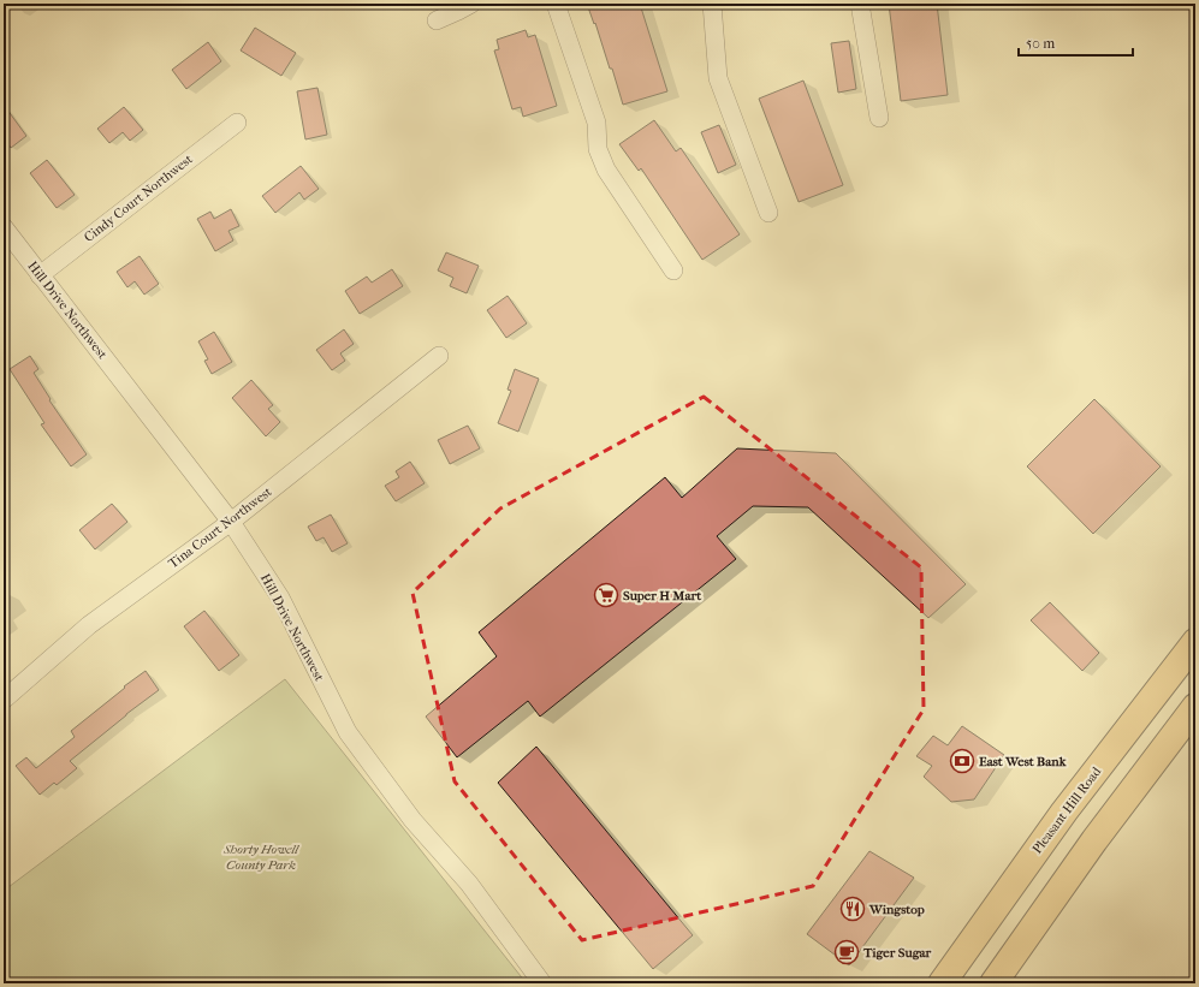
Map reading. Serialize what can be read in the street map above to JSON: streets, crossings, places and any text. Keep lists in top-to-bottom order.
{
  "streets": {
    "highway": ["Pleasant Hill Road"],
    "street": ["Cindy Court Northwest", "Hill Drive Northwest", "Tina Court Northwest"]
  },
  "crossings": [
    ["Cindy Court Northwest", "Hill Drive Northwest"],
    ["Hill Drive Northwest", "Tina Court Northwest"]
  ],
  "parks": ["Shorty Howell County Park"],
  "places": {
    "supermarket": ["Super H Mart"],
    "bank": ["East West Bank"],
    "restaurant": ["Wingstop"],
    "cafe": ["Tiger Sugar"]
  },
  "scale_bar": "50 m"
}
